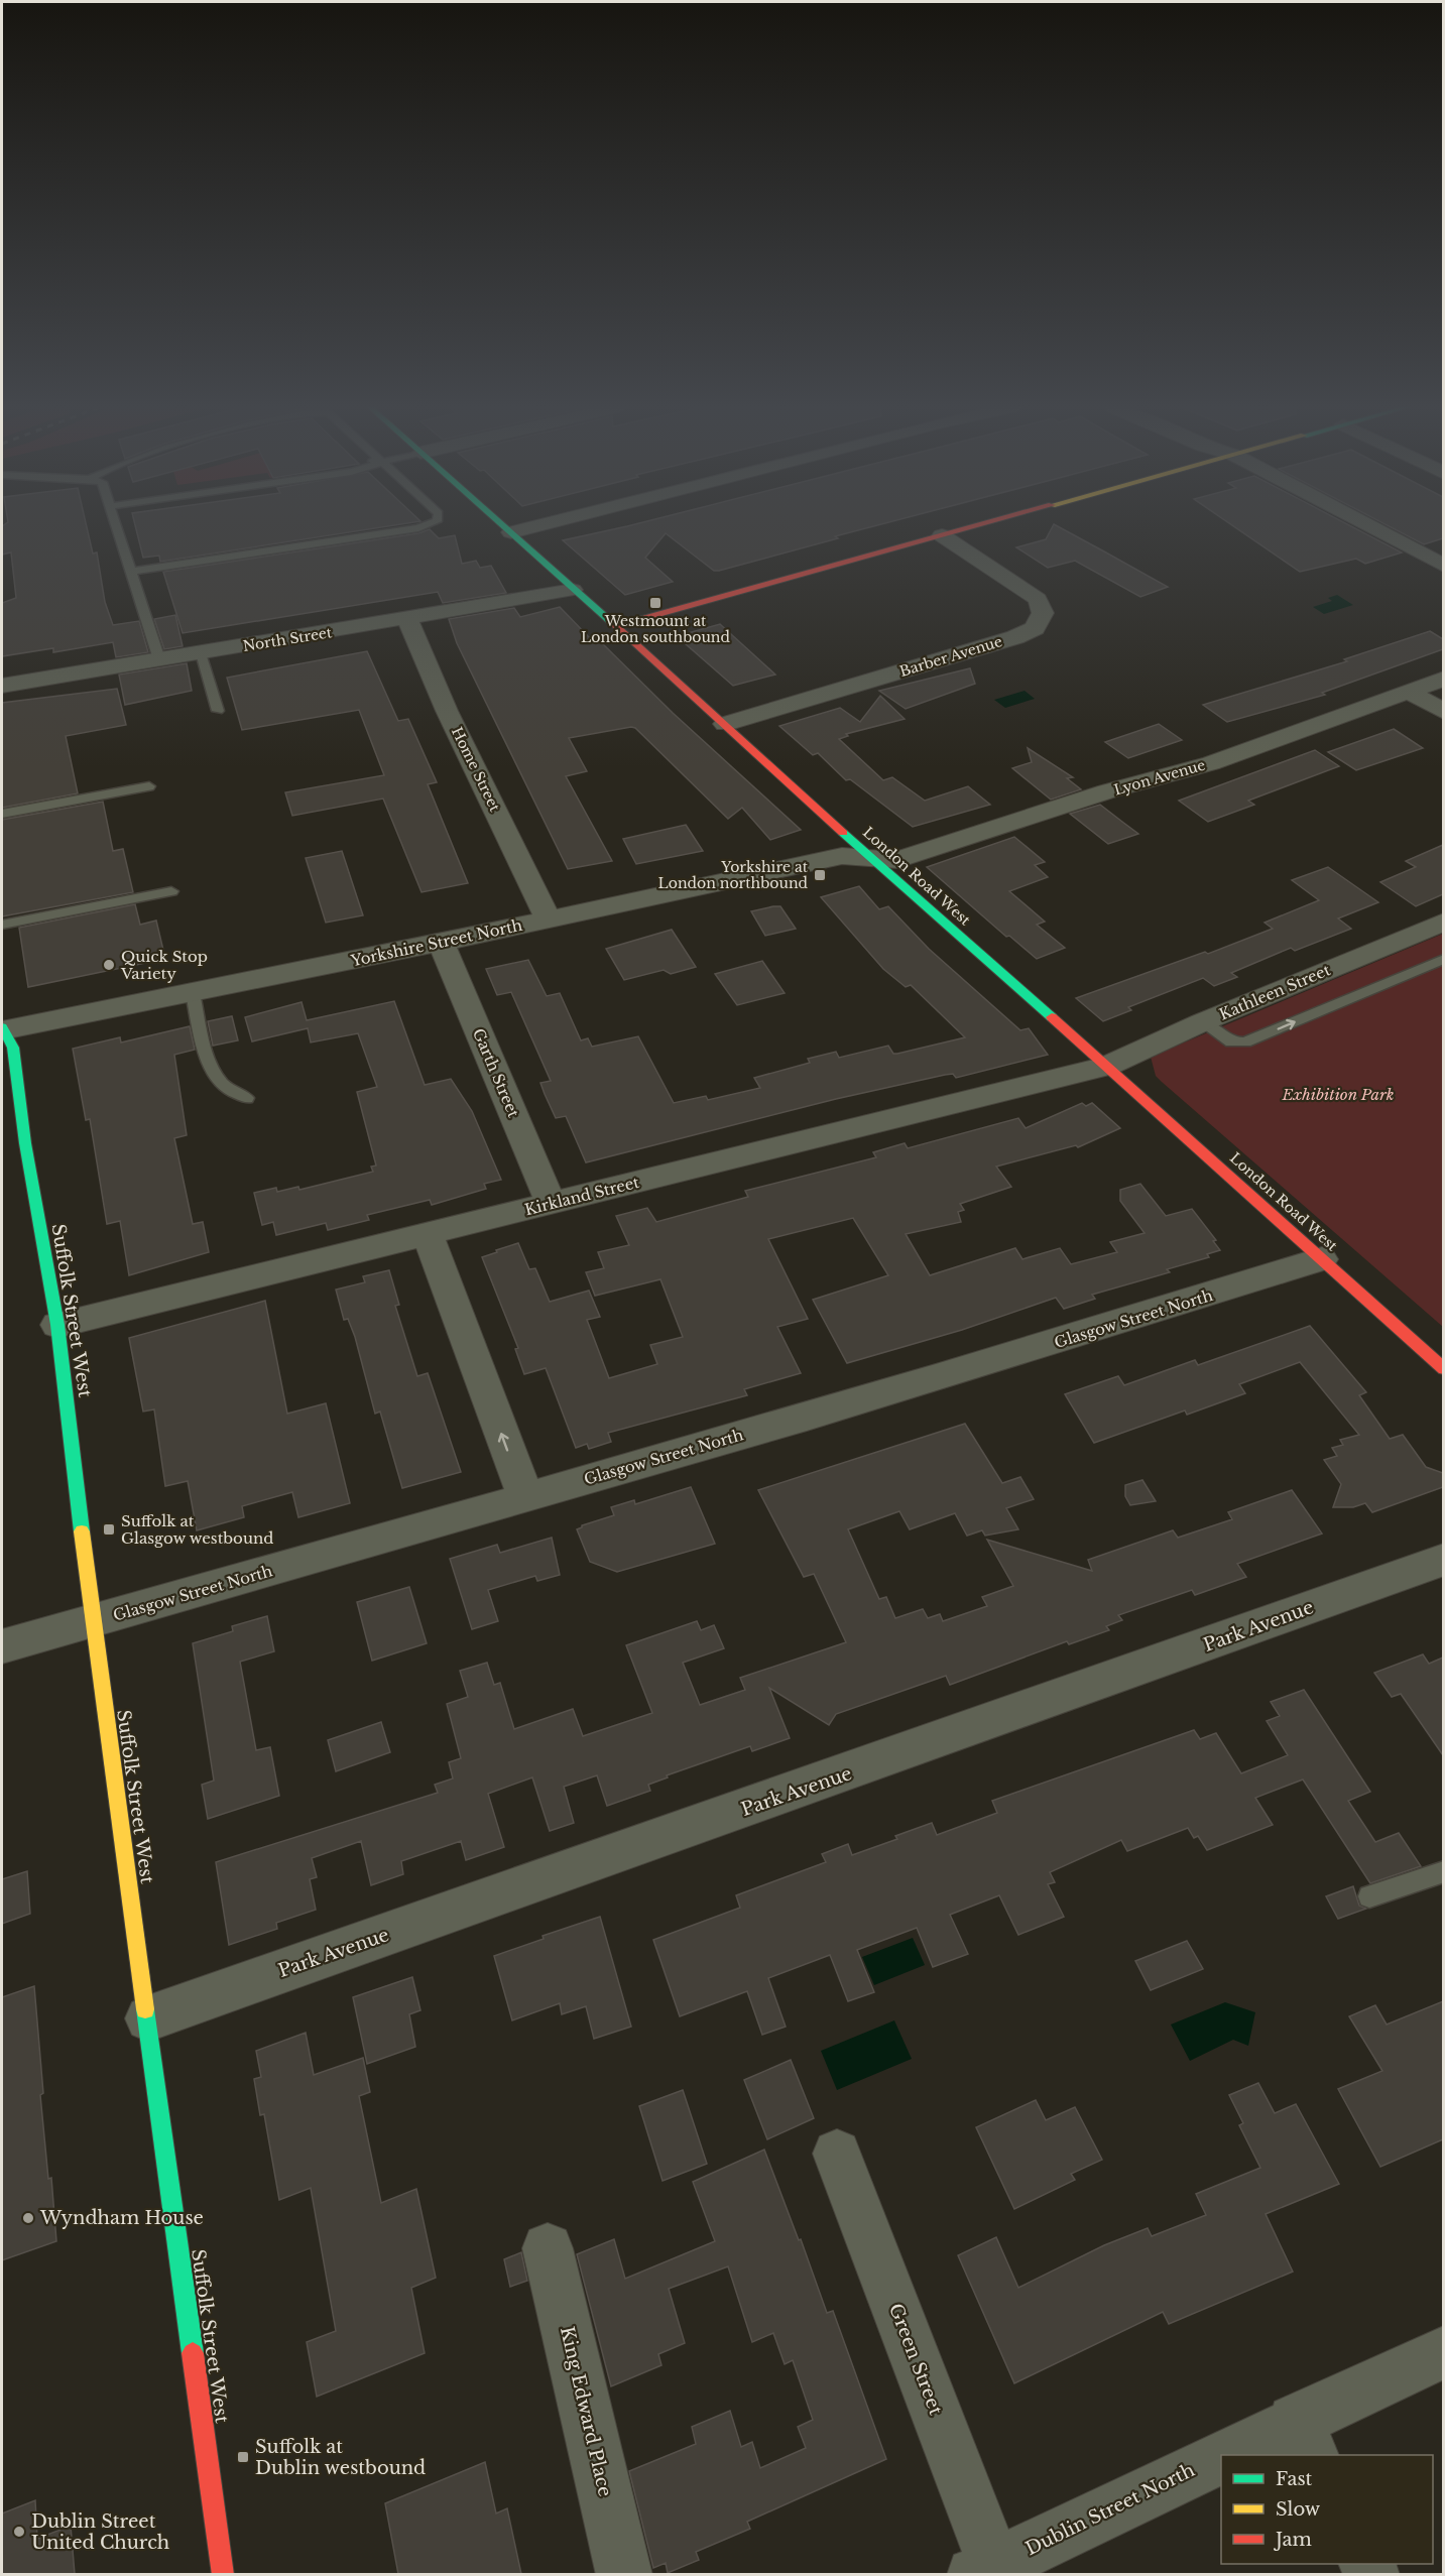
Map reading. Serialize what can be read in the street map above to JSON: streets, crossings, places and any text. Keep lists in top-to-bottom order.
{
  "streets": {
    "street": [
      "North Street",
      "Barber Avenue",
      "Home Street",
      "Lyon Avenue",
      "London Road West",
      "Yorkshire Street North",
      "Kathleen Street",
      "Garth Street",
      "Kirkland Street",
      "Suffolk Street West",
      "Glasgow Street North",
      "Park Avenue",
      "Green Street",
      "King Edward Place",
      "Dublin Street North"
    ]
  },
  "crossings": [
    ["North Street", "Home Street"],
    ["North Street", "London Road West"],
    ["Barber Avenue", "London Road West"],
    ["Home Street", "Yorkshire Street North"],
    ["Lyon Avenue", "London Road West"],
    ["Lyon Avenue", "Yorkshire Street North"],
    ["London Road West", "Yorkshire Street North"],
    ["London Road West", "Kathleen Street"],
    ["London Road West", "Kirkland Street"],
    ["London Road West", "Glasgow Street North"],
    ["Yorkshire Street North", "Garth Street"],
    ["Yorkshire Street North", "Suffolk Street West"],
    ["Kathleen Street", "Kirkland Street"],
    ["Garth Street", "Kirkland Street"],
    ["Kirkland Street", "Suffolk Street West"],
    ["Suffolk Street West", "Glasgow Street North"],
    ["Suffolk Street West", "Park Avenue"],
    ["Green Street", "Dublin Street North"]
  ],
  "parks": ["Exhibition Park"],
  "places": {
    "transit": [
      "Westmount at London southbound",
      "Yorkshire at London northbound",
      "Suffolk at Glasgow westbound",
      "Suffolk at Dublin westbound"
    ],
    "other": ["Quick Stop Variety", "Wyndham House", "Dublin Street United Church"]
  },
  "legend": ["Fast", "Slow", "Jam"]
}
